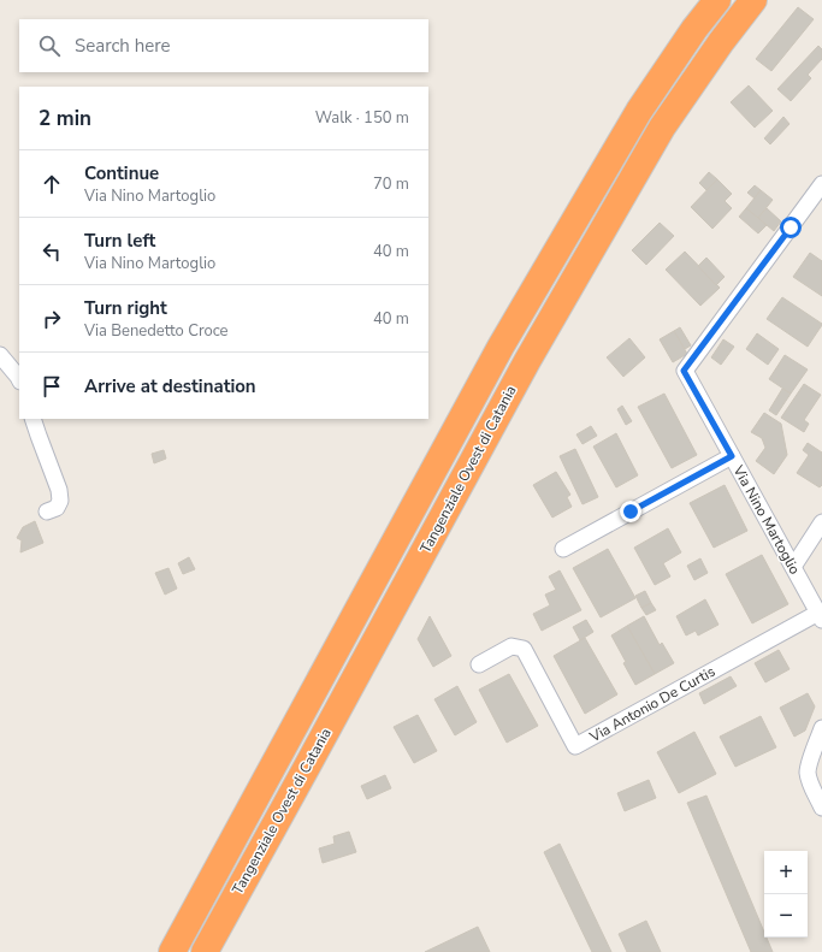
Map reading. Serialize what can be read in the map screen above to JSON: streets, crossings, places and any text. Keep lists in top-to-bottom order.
{
  "streets": {
    "highway": ["Tangenziale Ovest di Catania"],
    "street": ["Via Nino Martoglio", "Via Antonio De Curtis"]
  },
  "crossings": [
    ["Via Nino Martoglio", "Via Antonio De Curtis"]
  ],
  "page": {
    "search": "Search here",
    "heading": ["2 min", "Walk · 150 m"],
    "list": [
      ["Continue", "Via Nino Martoglio", "70 m"],
      ["Turn left", "Via Nino Martoglio", "40 m"],
      ["Turn right", "Via Benedetto Croce", "40 m"],
      "Arrive at destination"
    ],
    "map_buttons": ["+", "−"]
  }
}
